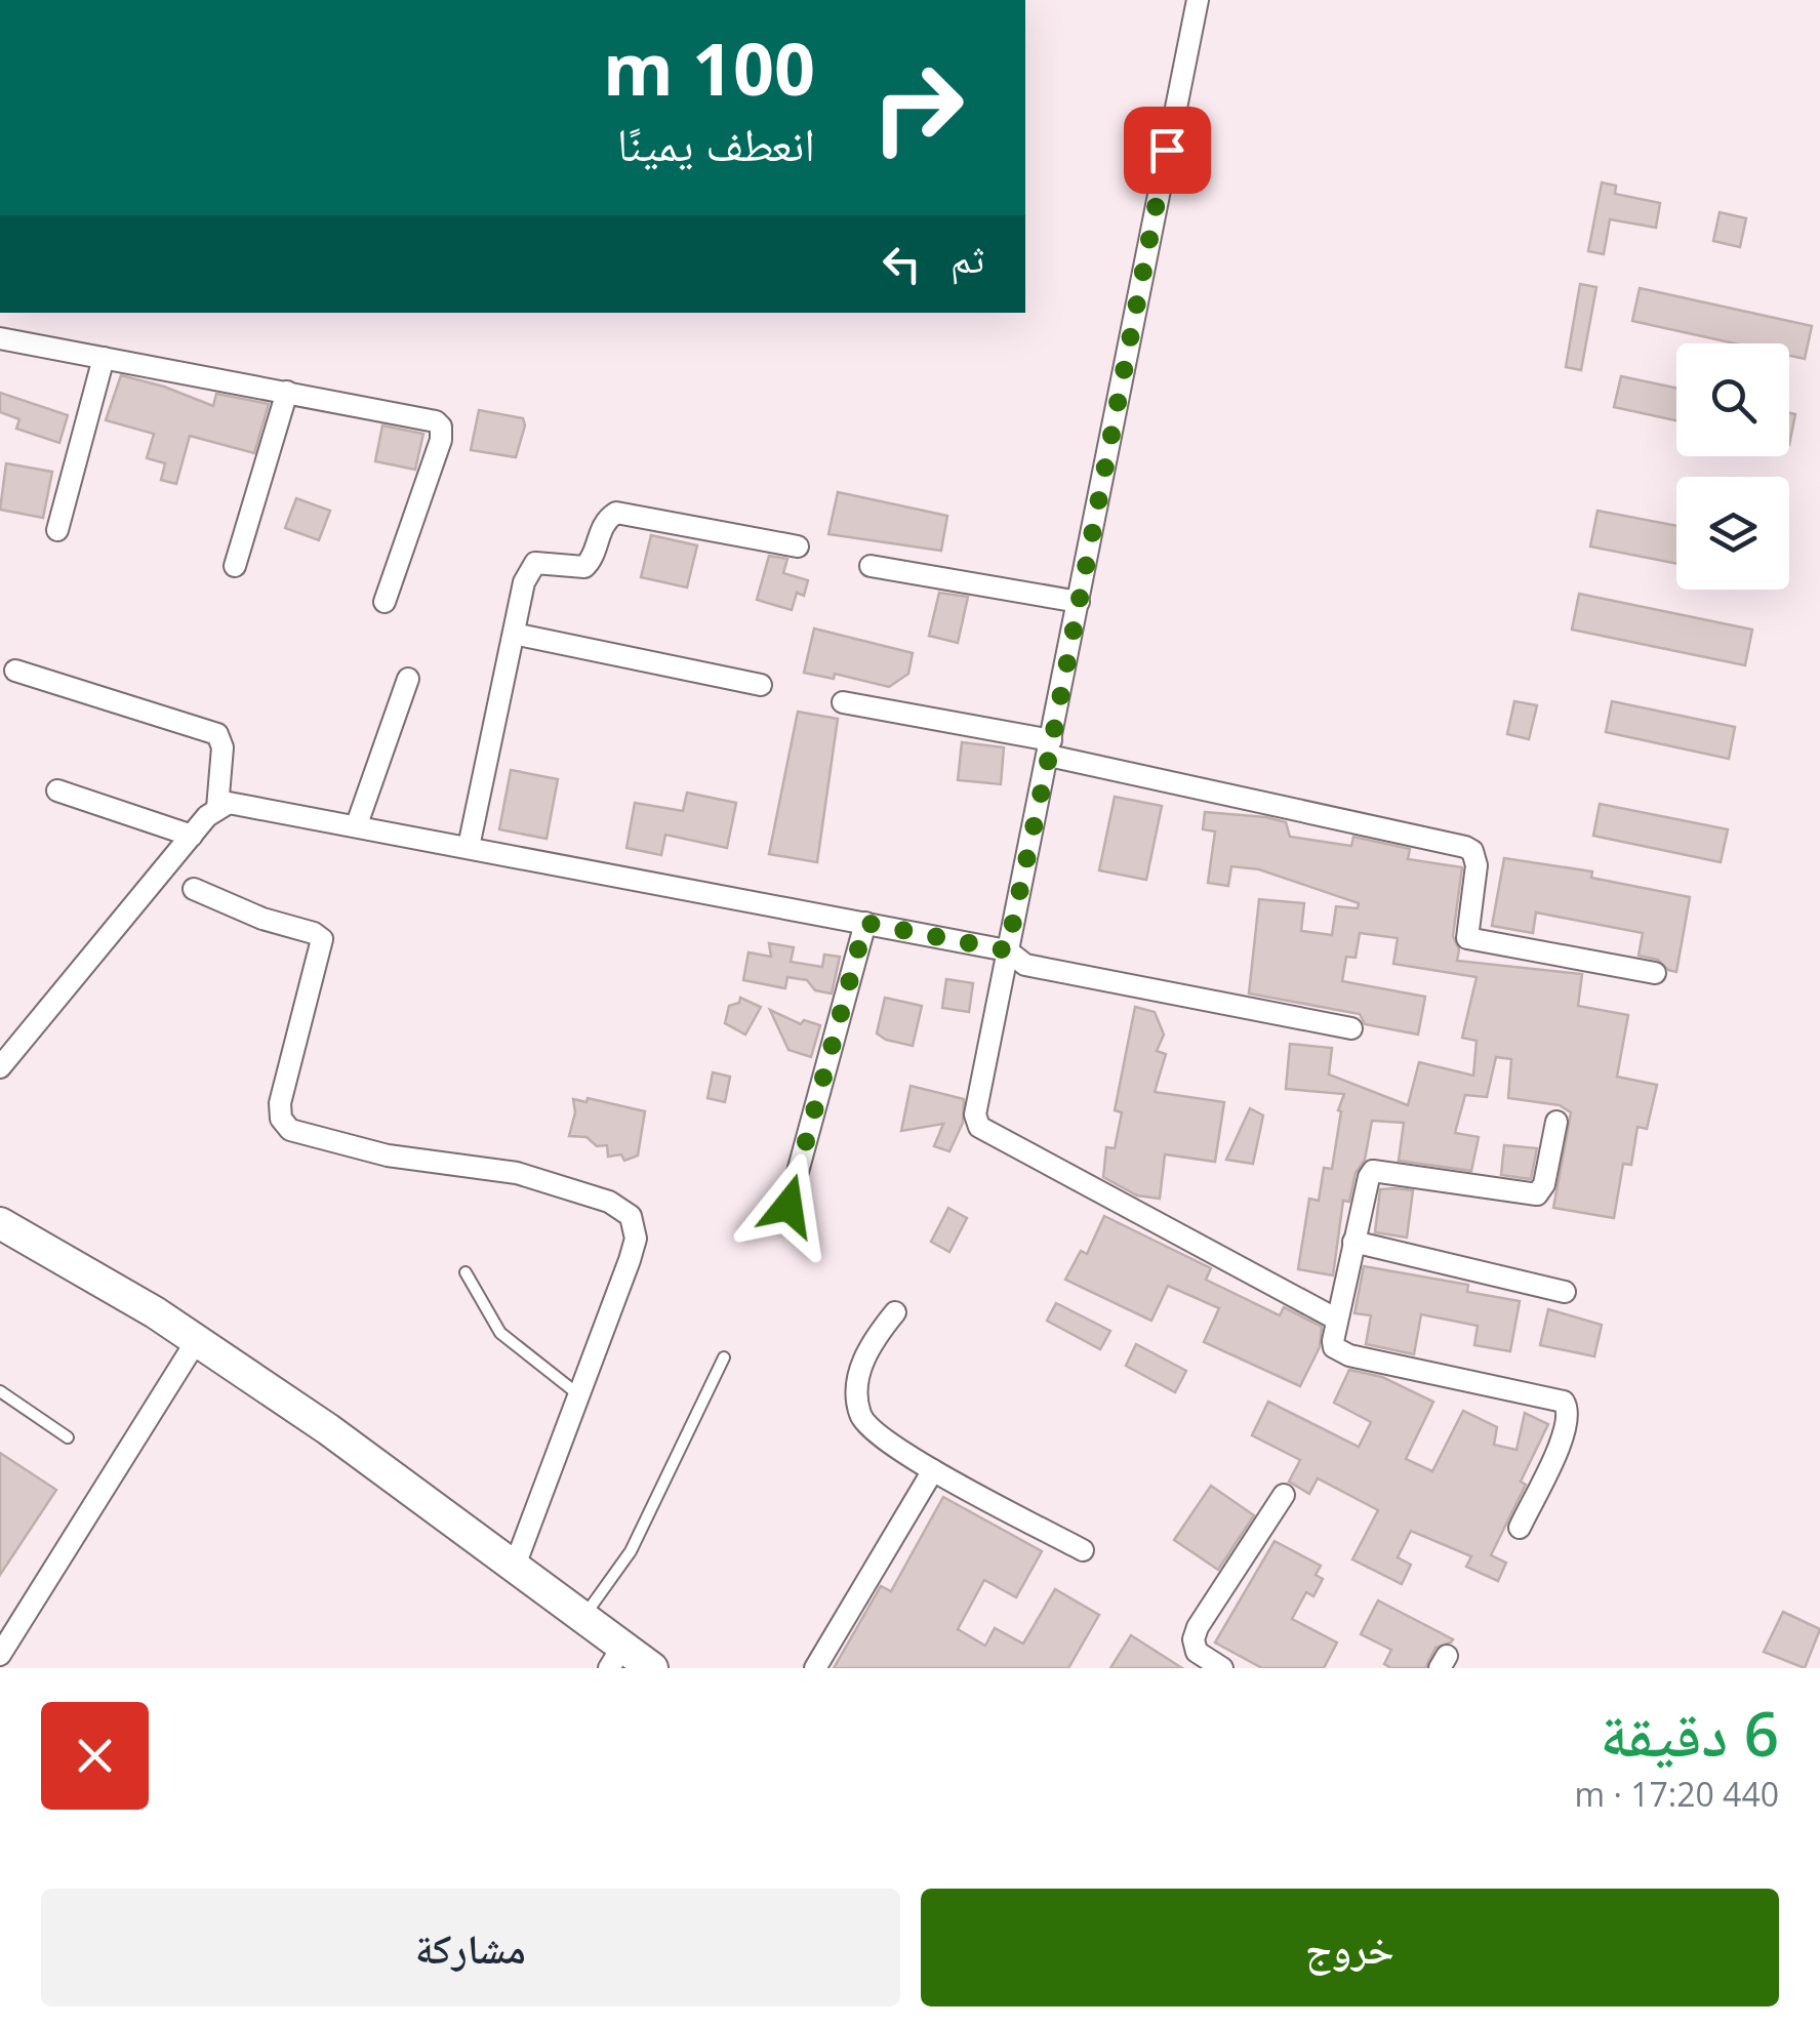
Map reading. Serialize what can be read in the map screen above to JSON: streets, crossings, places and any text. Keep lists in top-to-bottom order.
{
  "page": {
    "turn": ["100 m", "انعطف يمينًا"],
    "then": "ثم",
    "heading": ["6 دقيقة", "440 m · 17:20"],
    "buttons": ["خروج", "مشاركة"]
  }
}
